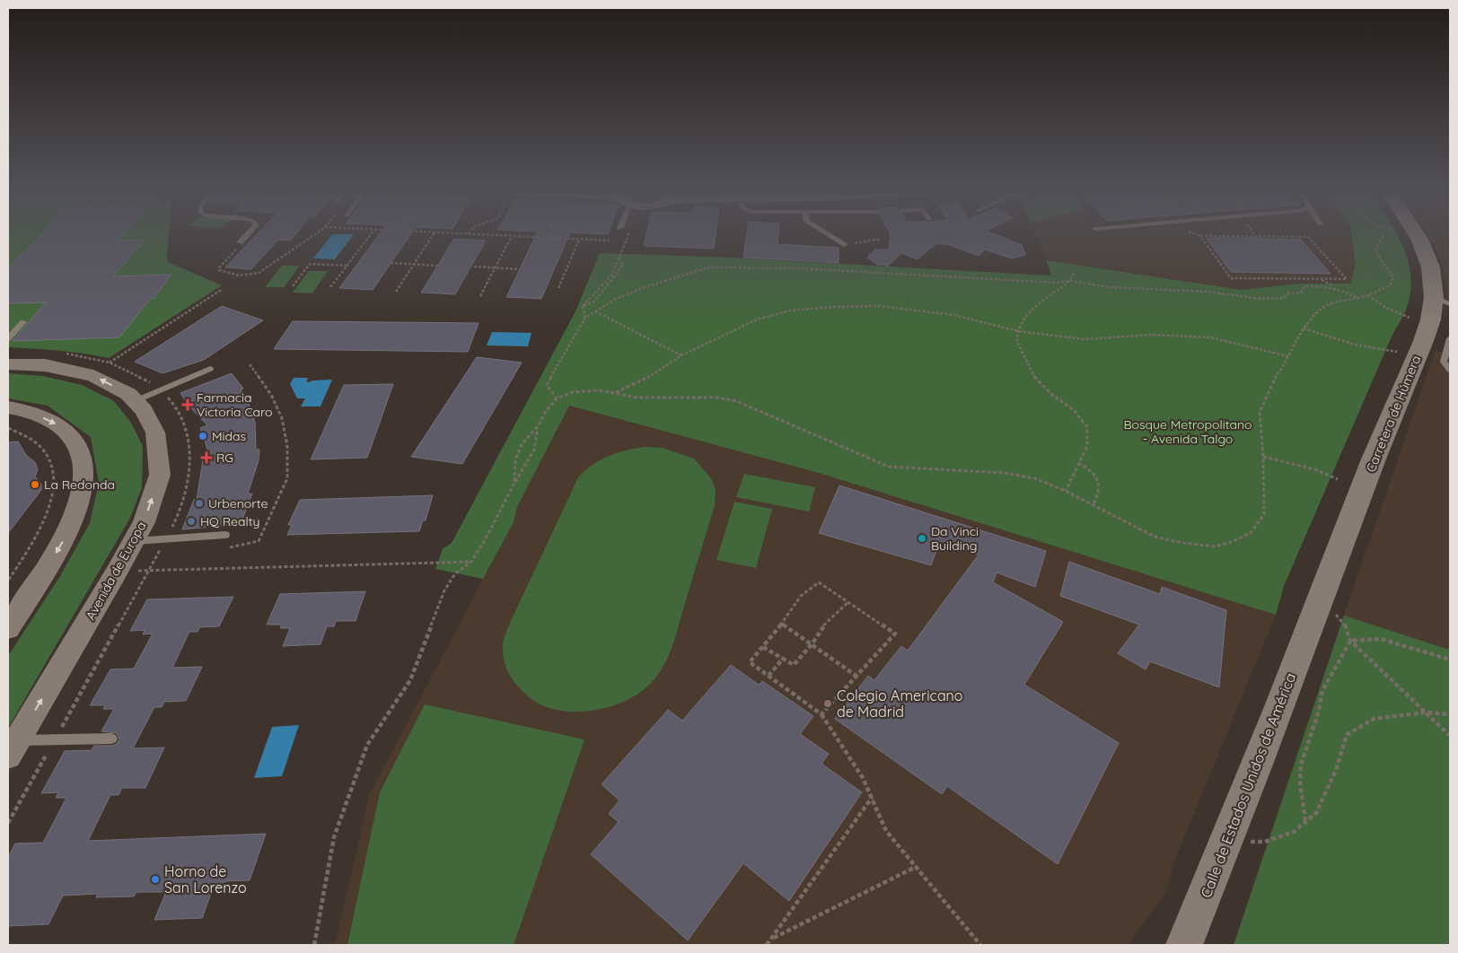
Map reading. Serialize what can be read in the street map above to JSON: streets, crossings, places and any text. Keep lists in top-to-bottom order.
{
  "streets": {
    "main road": ["Carretera de Húmera", "Calle de Estados Unidos de América"],
    "street": ["Avenida de Europa"]
  },
  "crossings": [
    ["Carretera de Húmera", "Calle de Estados Unidos de América"]
  ],
  "parks": ["Bosque Metropolitano - Avenida Talgo"],
  "places": {
    "health": ["Farmacia Victoria Caro", "RG"],
    "other": [
      "Midas",
      "La Redonda",
      "Urbenorte",
      "HQ Realty",
      "Da Vinci Building",
      "Colegio Americano de Madrid",
      "Horno de San Lorenzo"
    ]
  }
}
